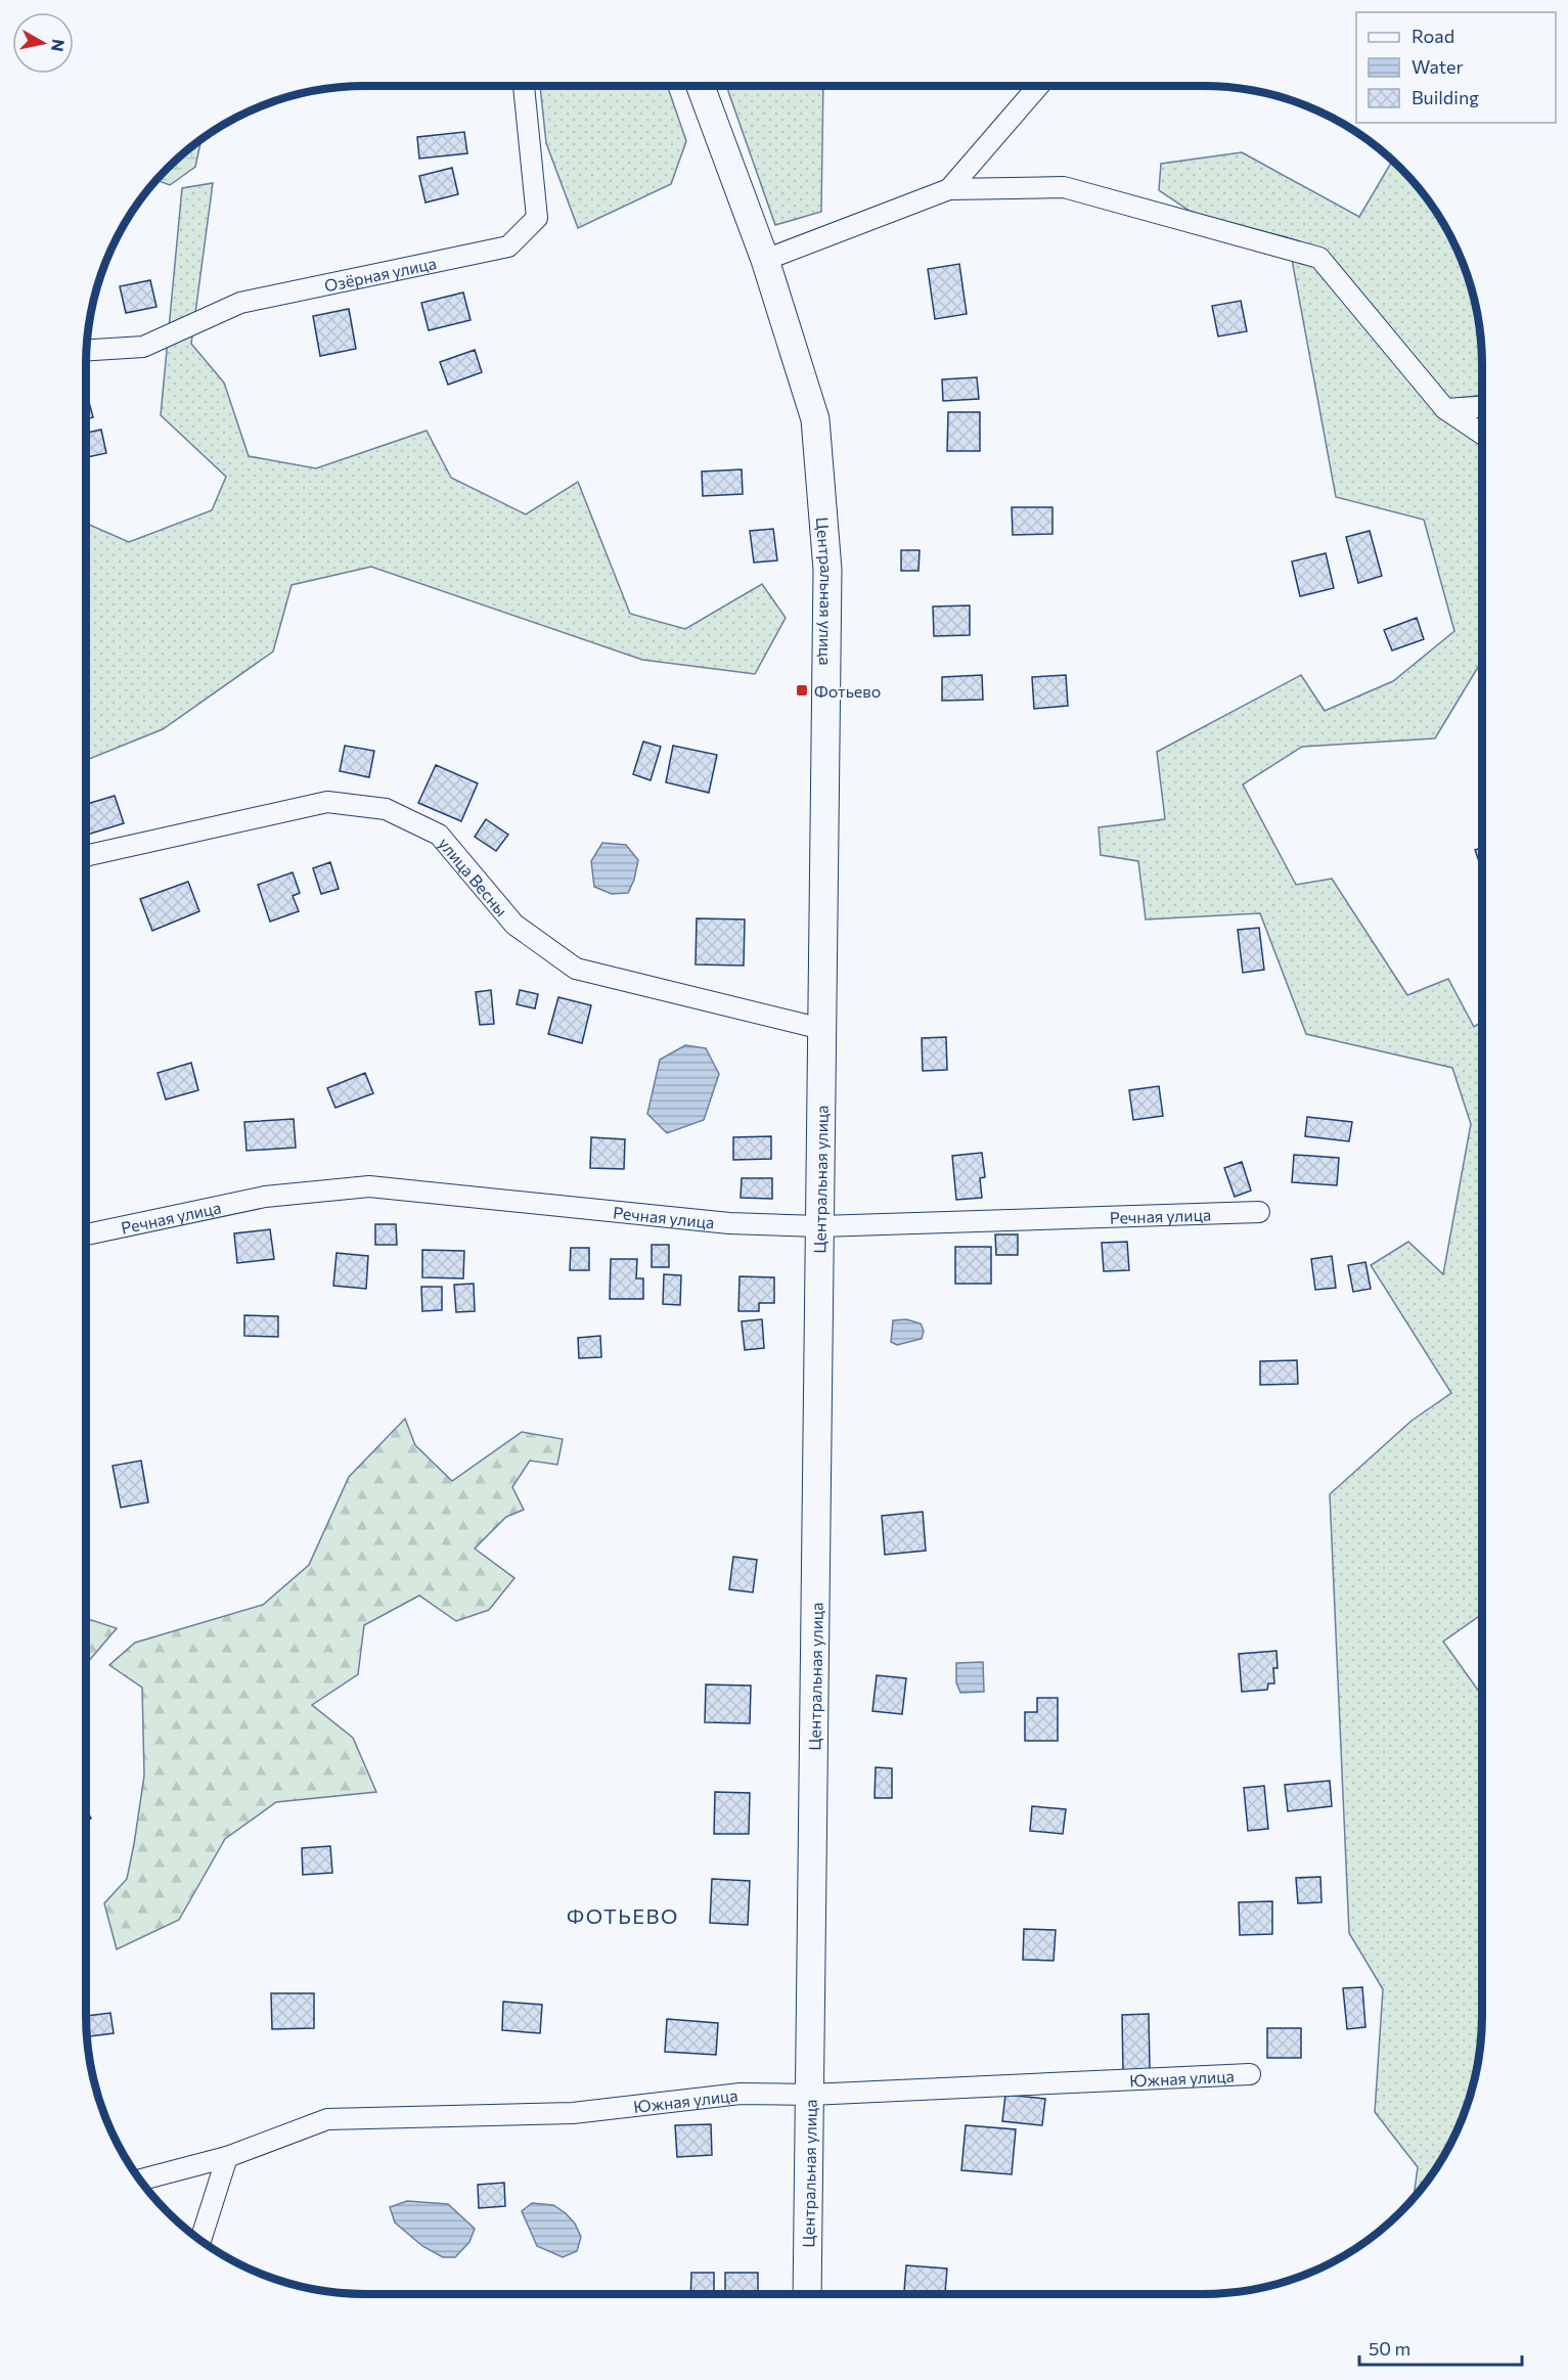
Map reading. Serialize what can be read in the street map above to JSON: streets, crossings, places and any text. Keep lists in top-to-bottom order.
{
  "streets": {
    "main road": ["Центральная улица"],
    "street": [
      "Озёрная улица",
      "улица Весны",
      "Речная улица",
      "Южная улица"
    ]
  },
  "crossings": [
    ["Центральная улица", "улица Весны"],
    ["Центральная улица", "Речная улица"],
    ["Центральная улица", "Южная улица"]
  ],
  "districts": ["ФОТЬЕВО"],
  "places": {
    "transit": ["Фотьево"]
  },
  "legend": ["Road", "Water", "Building"],
  "scale_bar": "50 m",
  "north": "right"
}
